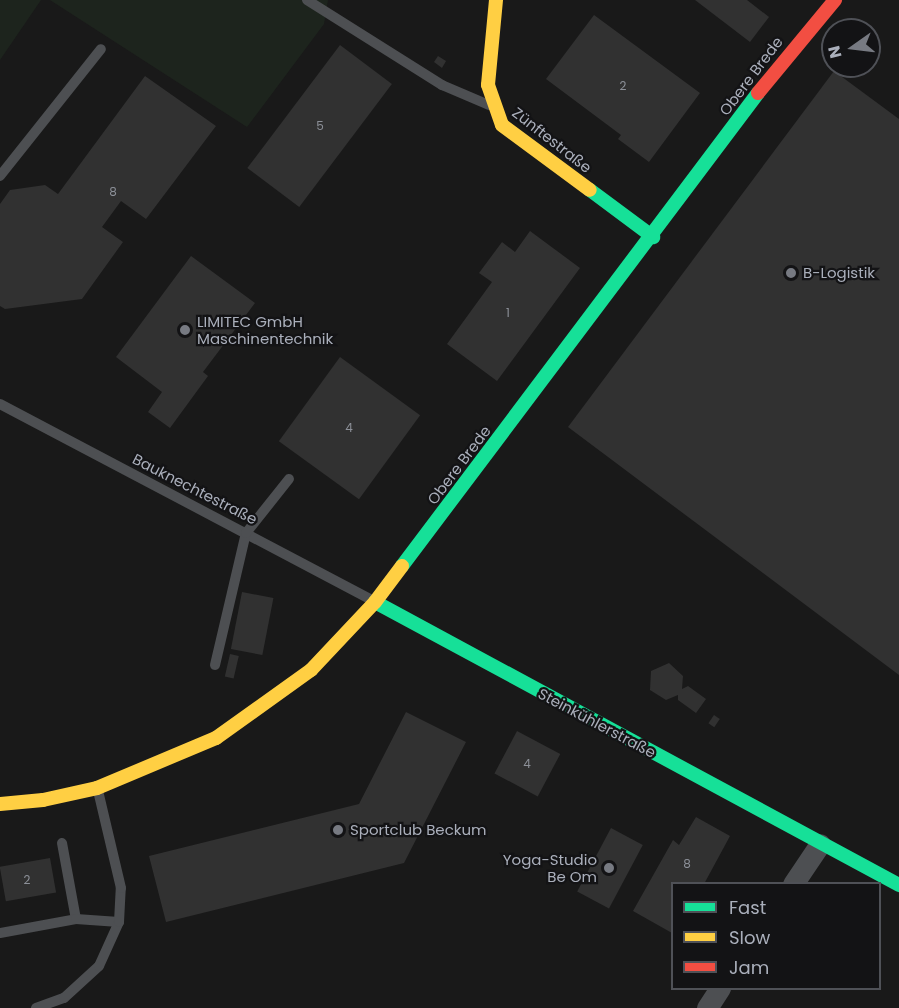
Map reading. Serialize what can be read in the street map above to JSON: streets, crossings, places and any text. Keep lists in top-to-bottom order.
{
  "streets": {
    "street": ["Obere Brede", "Zünftestraße", "Steinkühlerstraße"],
    "lane": ["Bauknechtestraße"]
  },
  "crossings": [
    ["Obere Brede", "Zünftestraße"],
    ["Obere Brede", "Bauknechtestraße"],
    ["Obere Brede", "Steinkühlerstraße"],
    ["Bauknechtestraße", "Steinkühlerstraße"]
  ],
  "places": [
    "B-Logistik",
    "LIMITEC GmbH Maschinentechnik",
    "Sportclub Beckum",
    "Yoga-Studio Be Om"
  ],
  "house_numbers": [
    "2",
    "5",
    "8",
    "1",
    "4",
    "4",
    "8",
    "2"
  ],
  "legend": ["Fast", "Slow", "Jam"],
  "north": "left"
}
